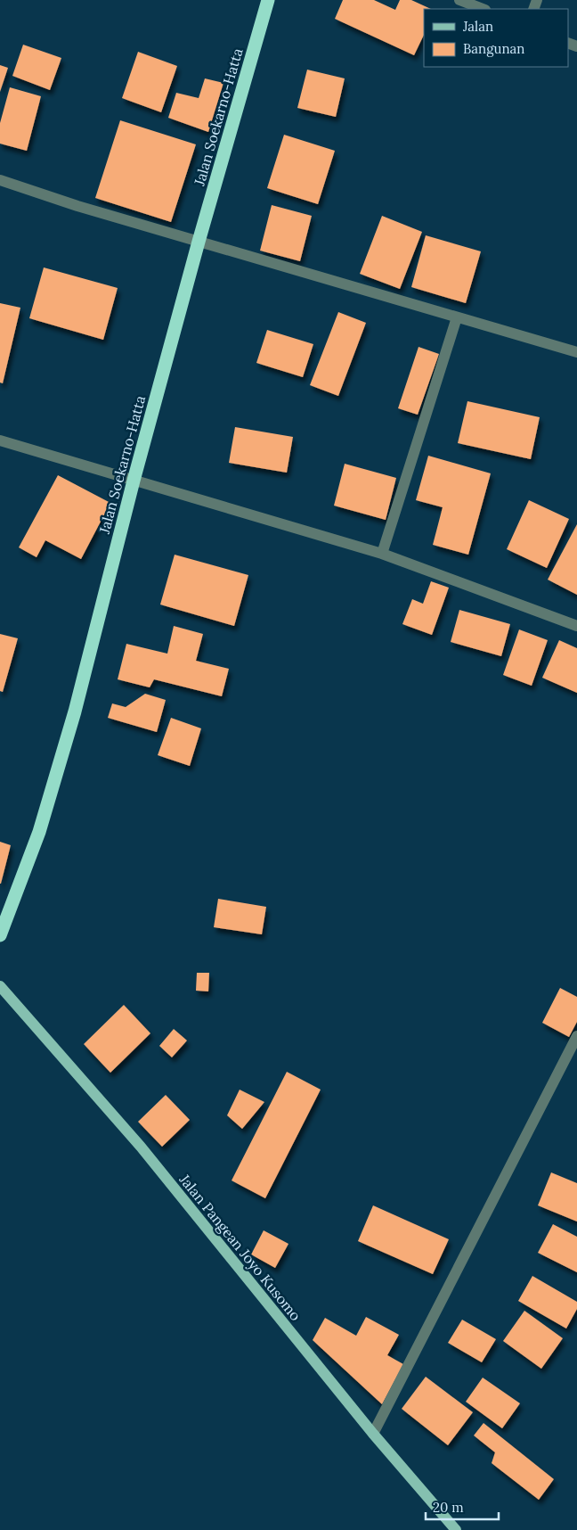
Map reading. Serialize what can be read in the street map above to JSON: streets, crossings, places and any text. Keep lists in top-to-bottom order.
{
  "streets": {
    "highway": ["Jalan Soekarno-Hatta"],
    "main road": ["Jalan Pangean Joyo Kusomo"]
  },
  "legend": ["Jalan", "Bangunan"],
  "scale_bar": "20 m"
}
